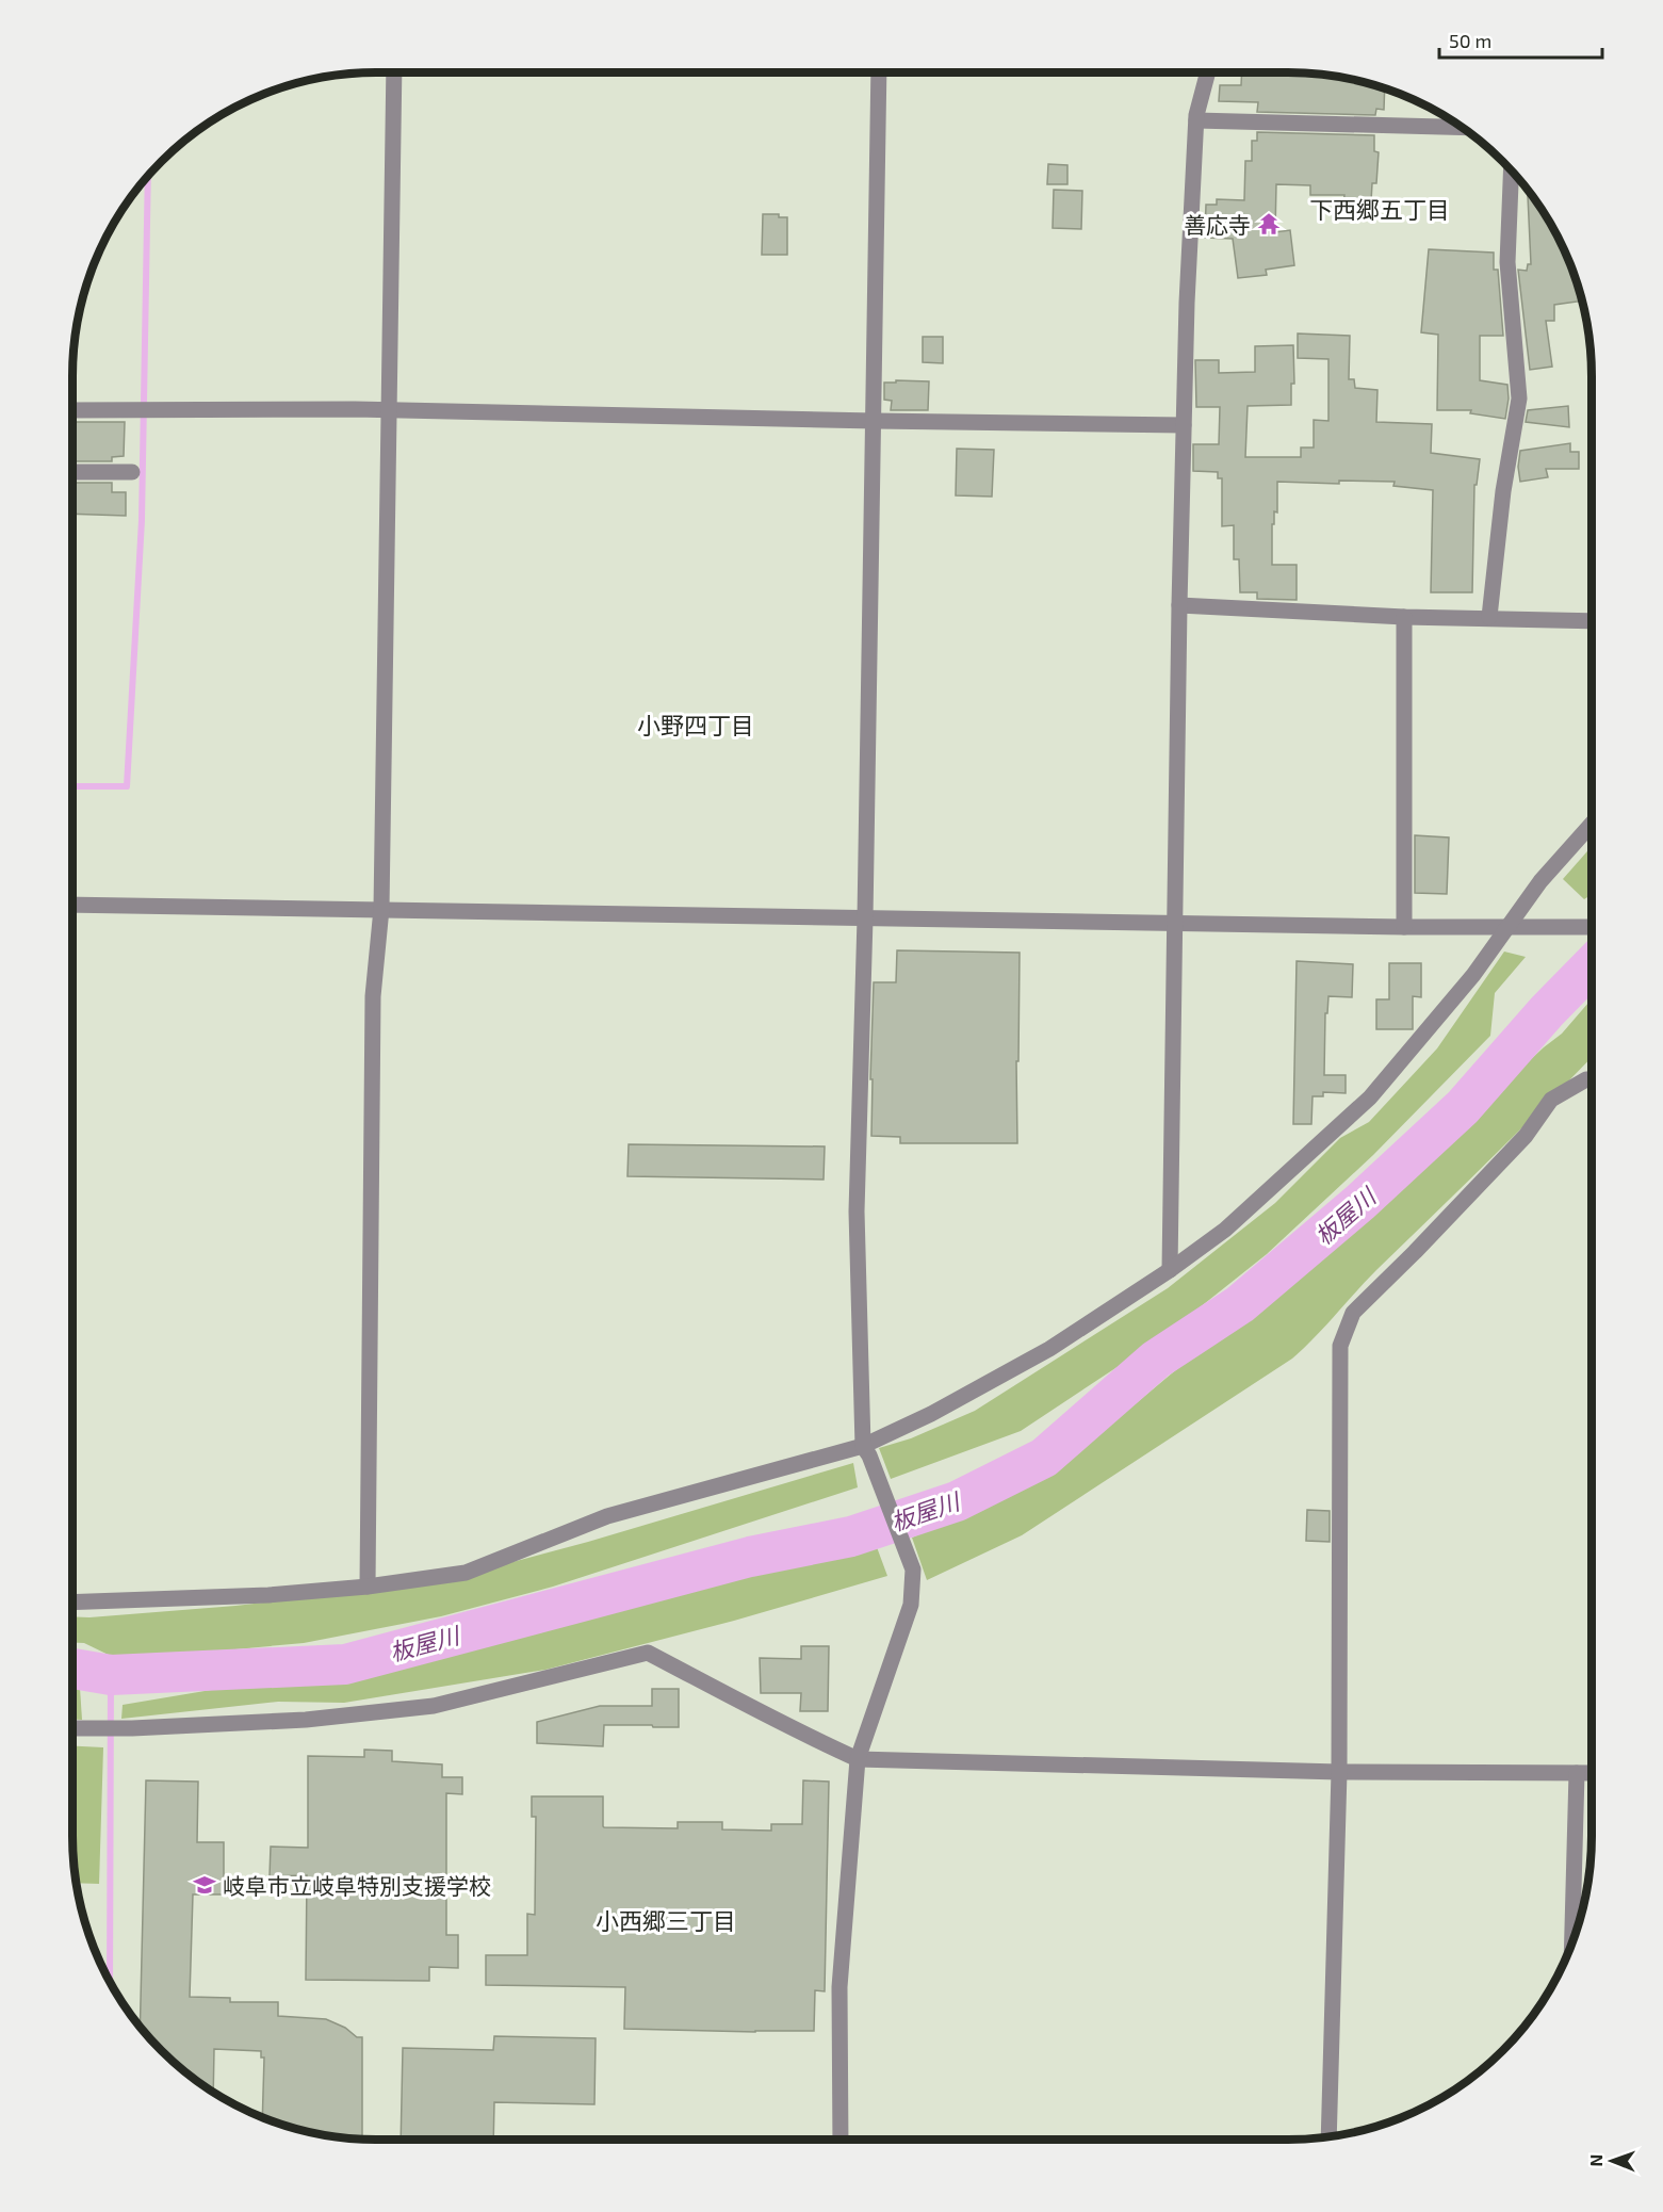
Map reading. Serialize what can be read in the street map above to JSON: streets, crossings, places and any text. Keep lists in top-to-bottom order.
{
  "districts": ["下西郷五丁目", "小野四丁目", "小西郷三丁目"],
  "water": ["板屋川"],
  "places": {
    "temple": ["善応寺"],
    "school or university": ["岐阜市立岐阜特別支援学校"]
  },
  "scale_bar": "50 m",
  "north": "left"
}
